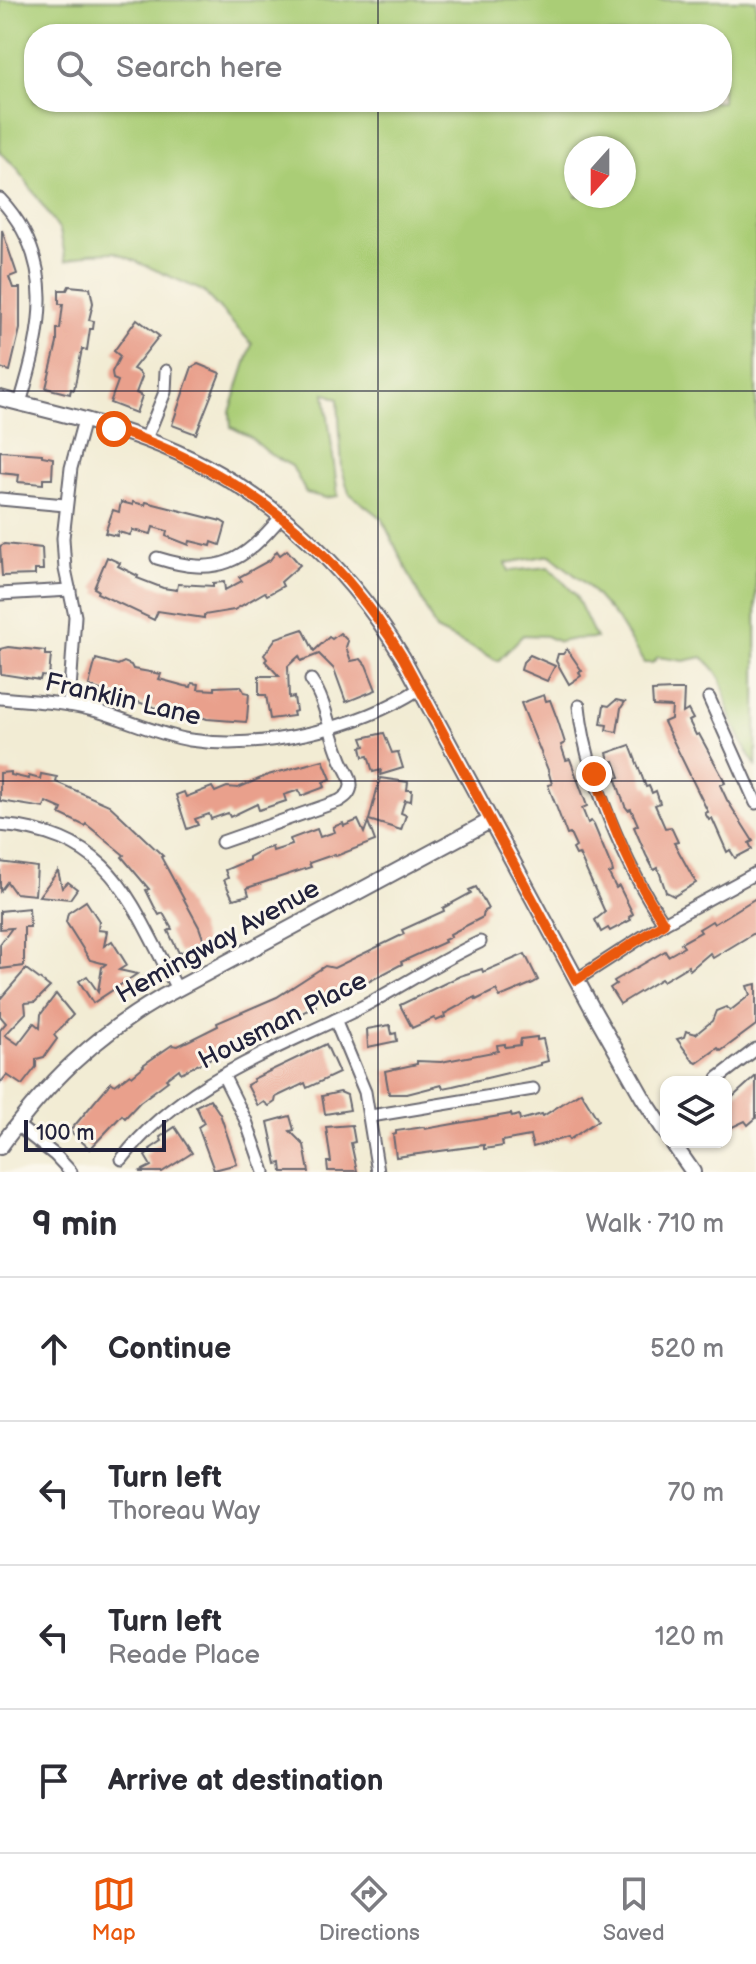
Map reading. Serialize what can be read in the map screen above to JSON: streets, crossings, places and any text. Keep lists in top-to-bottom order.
{
  "streets": {
    "main road": ["Hemingway Avenue"],
    "street": ["Franklin Lane", "Housman Place"]
  },
  "scale_bar": "100 m",
  "north": "bottom",
  "page": {
    "search": "Search here",
    "scale": "100 m",
    "heading": ["9 min", "Walk · 710 m"],
    "list": [
      ["Continue", "520 m"],
      ["Turn left", "Thoreau Way", "70 m"],
      ["Turn left", "Reade Place", "120 m"],
      "Arrive at destination"
    ],
    "nav": ["Map", "Directions", "Saved"]
  }
}
